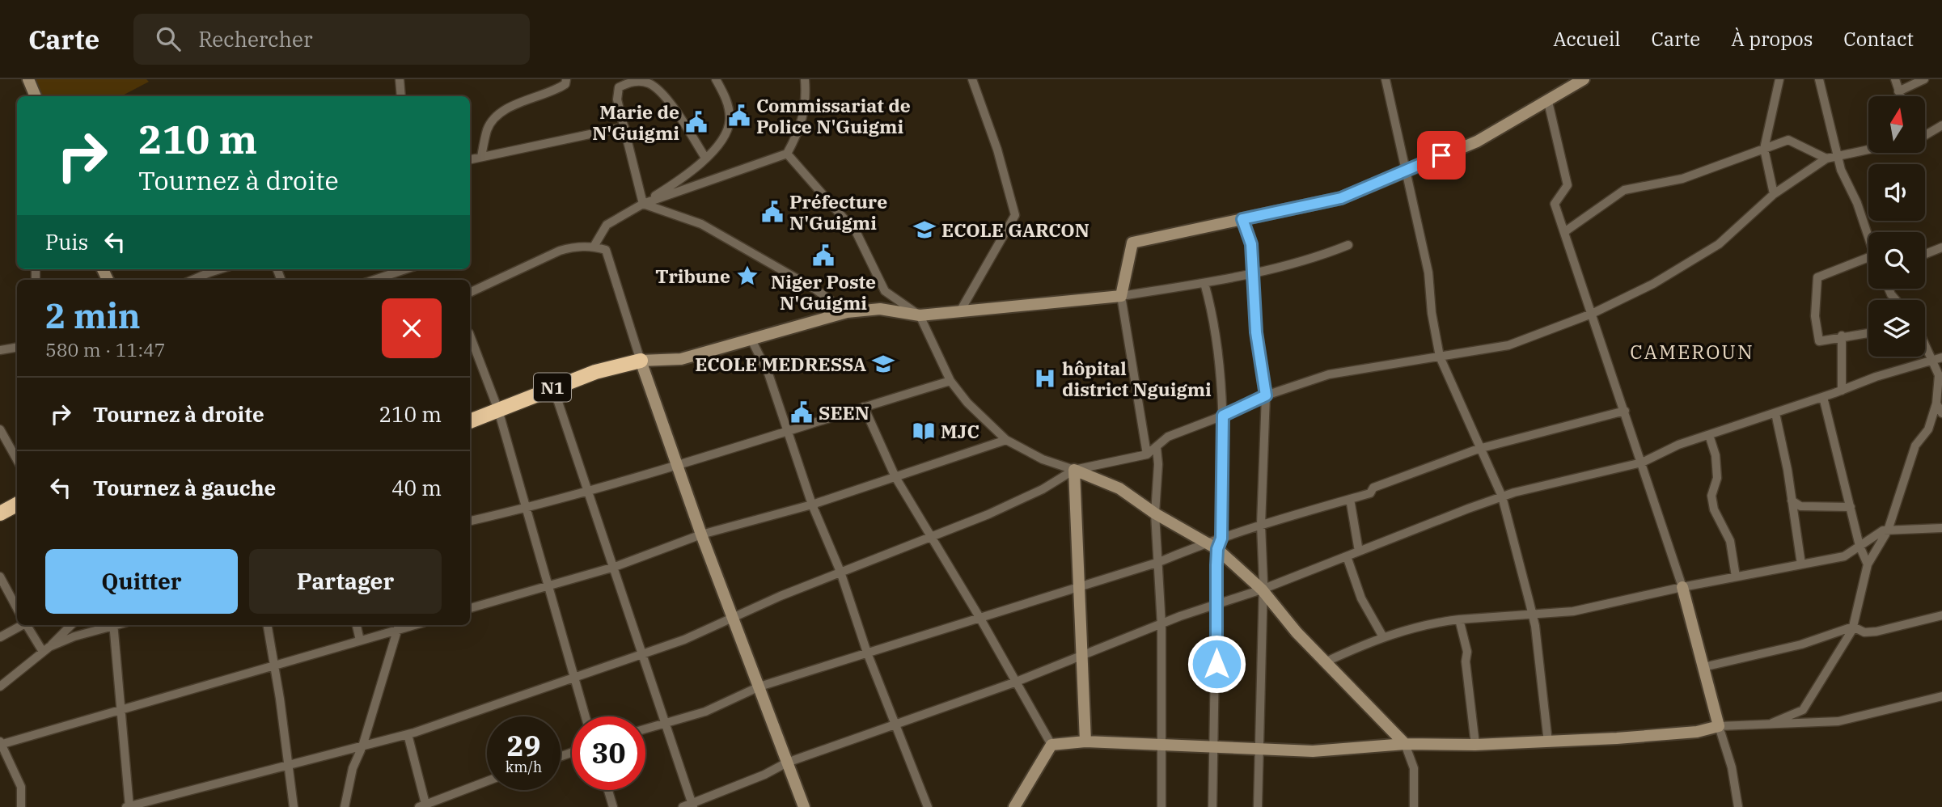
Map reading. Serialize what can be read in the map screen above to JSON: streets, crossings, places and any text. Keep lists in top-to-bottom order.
{
  "streets": {
    "highway": ["N1"]
  },
  "districts": ["CAMEROUN"],
  "places": {
    "public building": [
      "Commissariat de Police N'Guigmi",
      "Marie de N'Guigmi",
      "Préfecture N'Guigmi",
      "Niger Poste N'Guigmi",
      "SEEN"
    ],
    "school or university": ["ECOLE GARCON", "ECOLE MEDRESSA"],
    "place": ["Tribune"],
    "hospital": ["hôpital district Nguigmi"],
    "library": ["MJC"]
  },
  "north": "top",
  "page": {
    "header": "Carte",
    "search": "Rechercher",
    "nav": [
      "Accueil",
      "Carte",
      "À propos",
      "Contact"
    ],
    "turn": ["210 m", "Tournez à droite"],
    "then": "Puis",
    "heading": ["2 min", "580 m · 11:47"],
    "list": [
      {
        "name": "Tournez à droite",
        "value": "210 m"
      },
      {
        "name": "Tournez à gauche",
        "value": "40 m"
      }
    ],
    "buttons": ["Quitter", "Partager"],
    "speed": "29 km/h",
    "limit": "30"
  }
}
